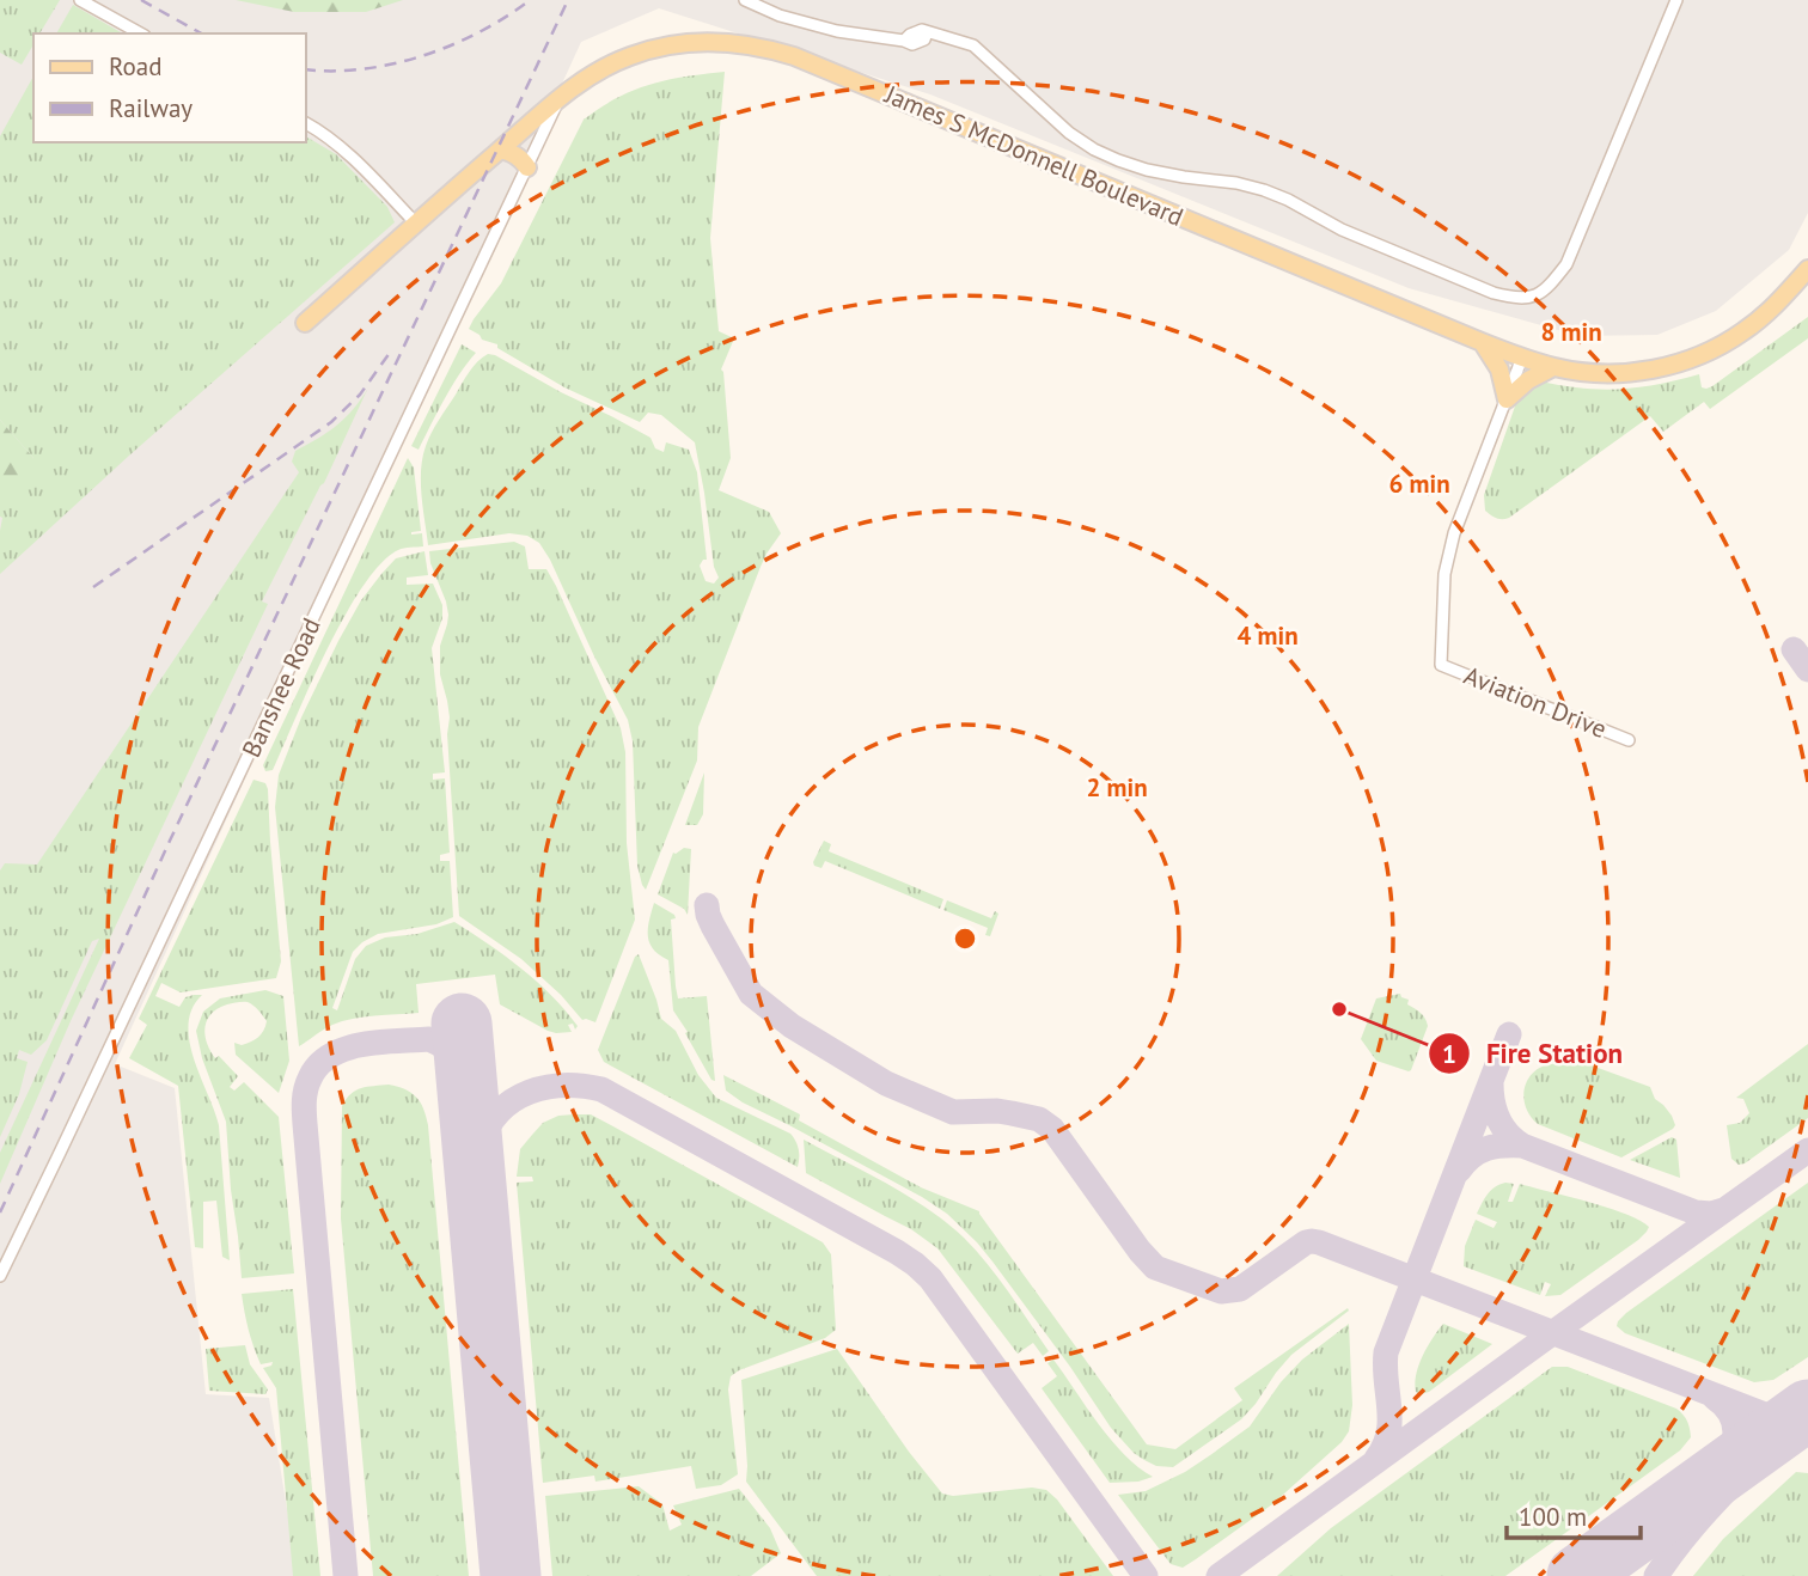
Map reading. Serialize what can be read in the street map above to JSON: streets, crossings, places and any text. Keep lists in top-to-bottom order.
{
  "streets": {
    "main road": ["James S McDonnell Boulevard"],
    "street": ["Banshee Road", "Aviation Drive"]
  },
  "crossings": [
    ["James S McDonnell Boulevard", "Banshee Road"]
  ],
  "places": ["Fire Station"],
  "legend": ["Road", "Railway"],
  "scale_bar": "100 m",
  "rings": [
    "8 min",
    "6 min",
    "4 min",
    "2 min"
  ]
}
